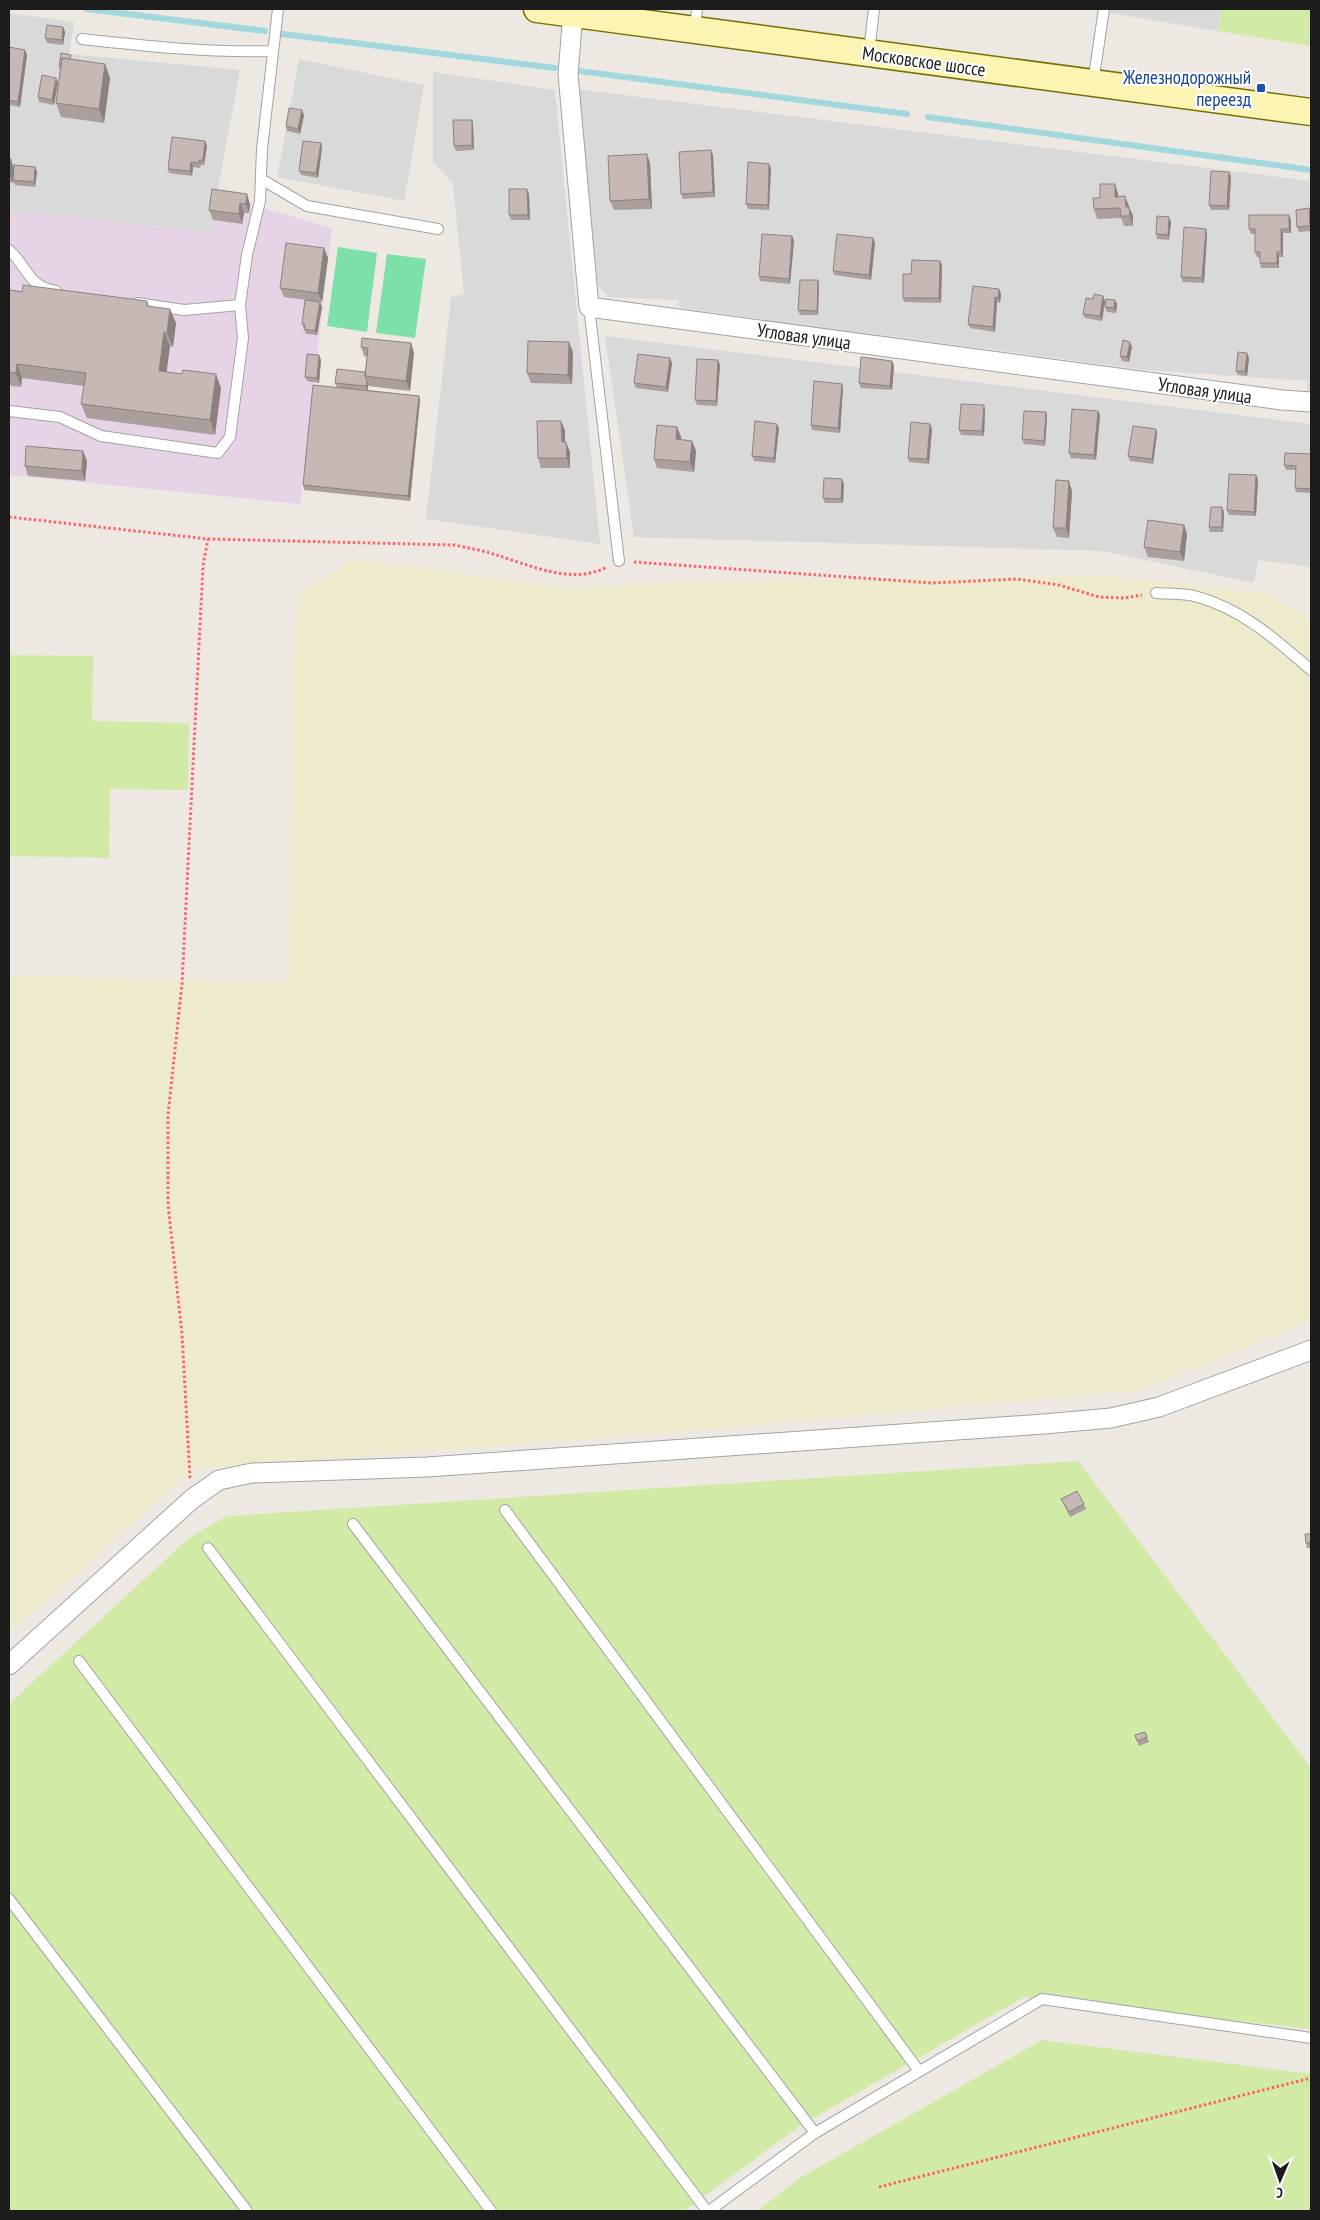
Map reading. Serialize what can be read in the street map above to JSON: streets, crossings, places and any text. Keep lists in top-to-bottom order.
{
  "streets": {
    "main road": ["Московское шоссе"],
    "street": ["Угловая улица"]
  },
  "places": {
    "transit": ["Железнодорожный переезд"]
  },
  "north": "bottom"
}
